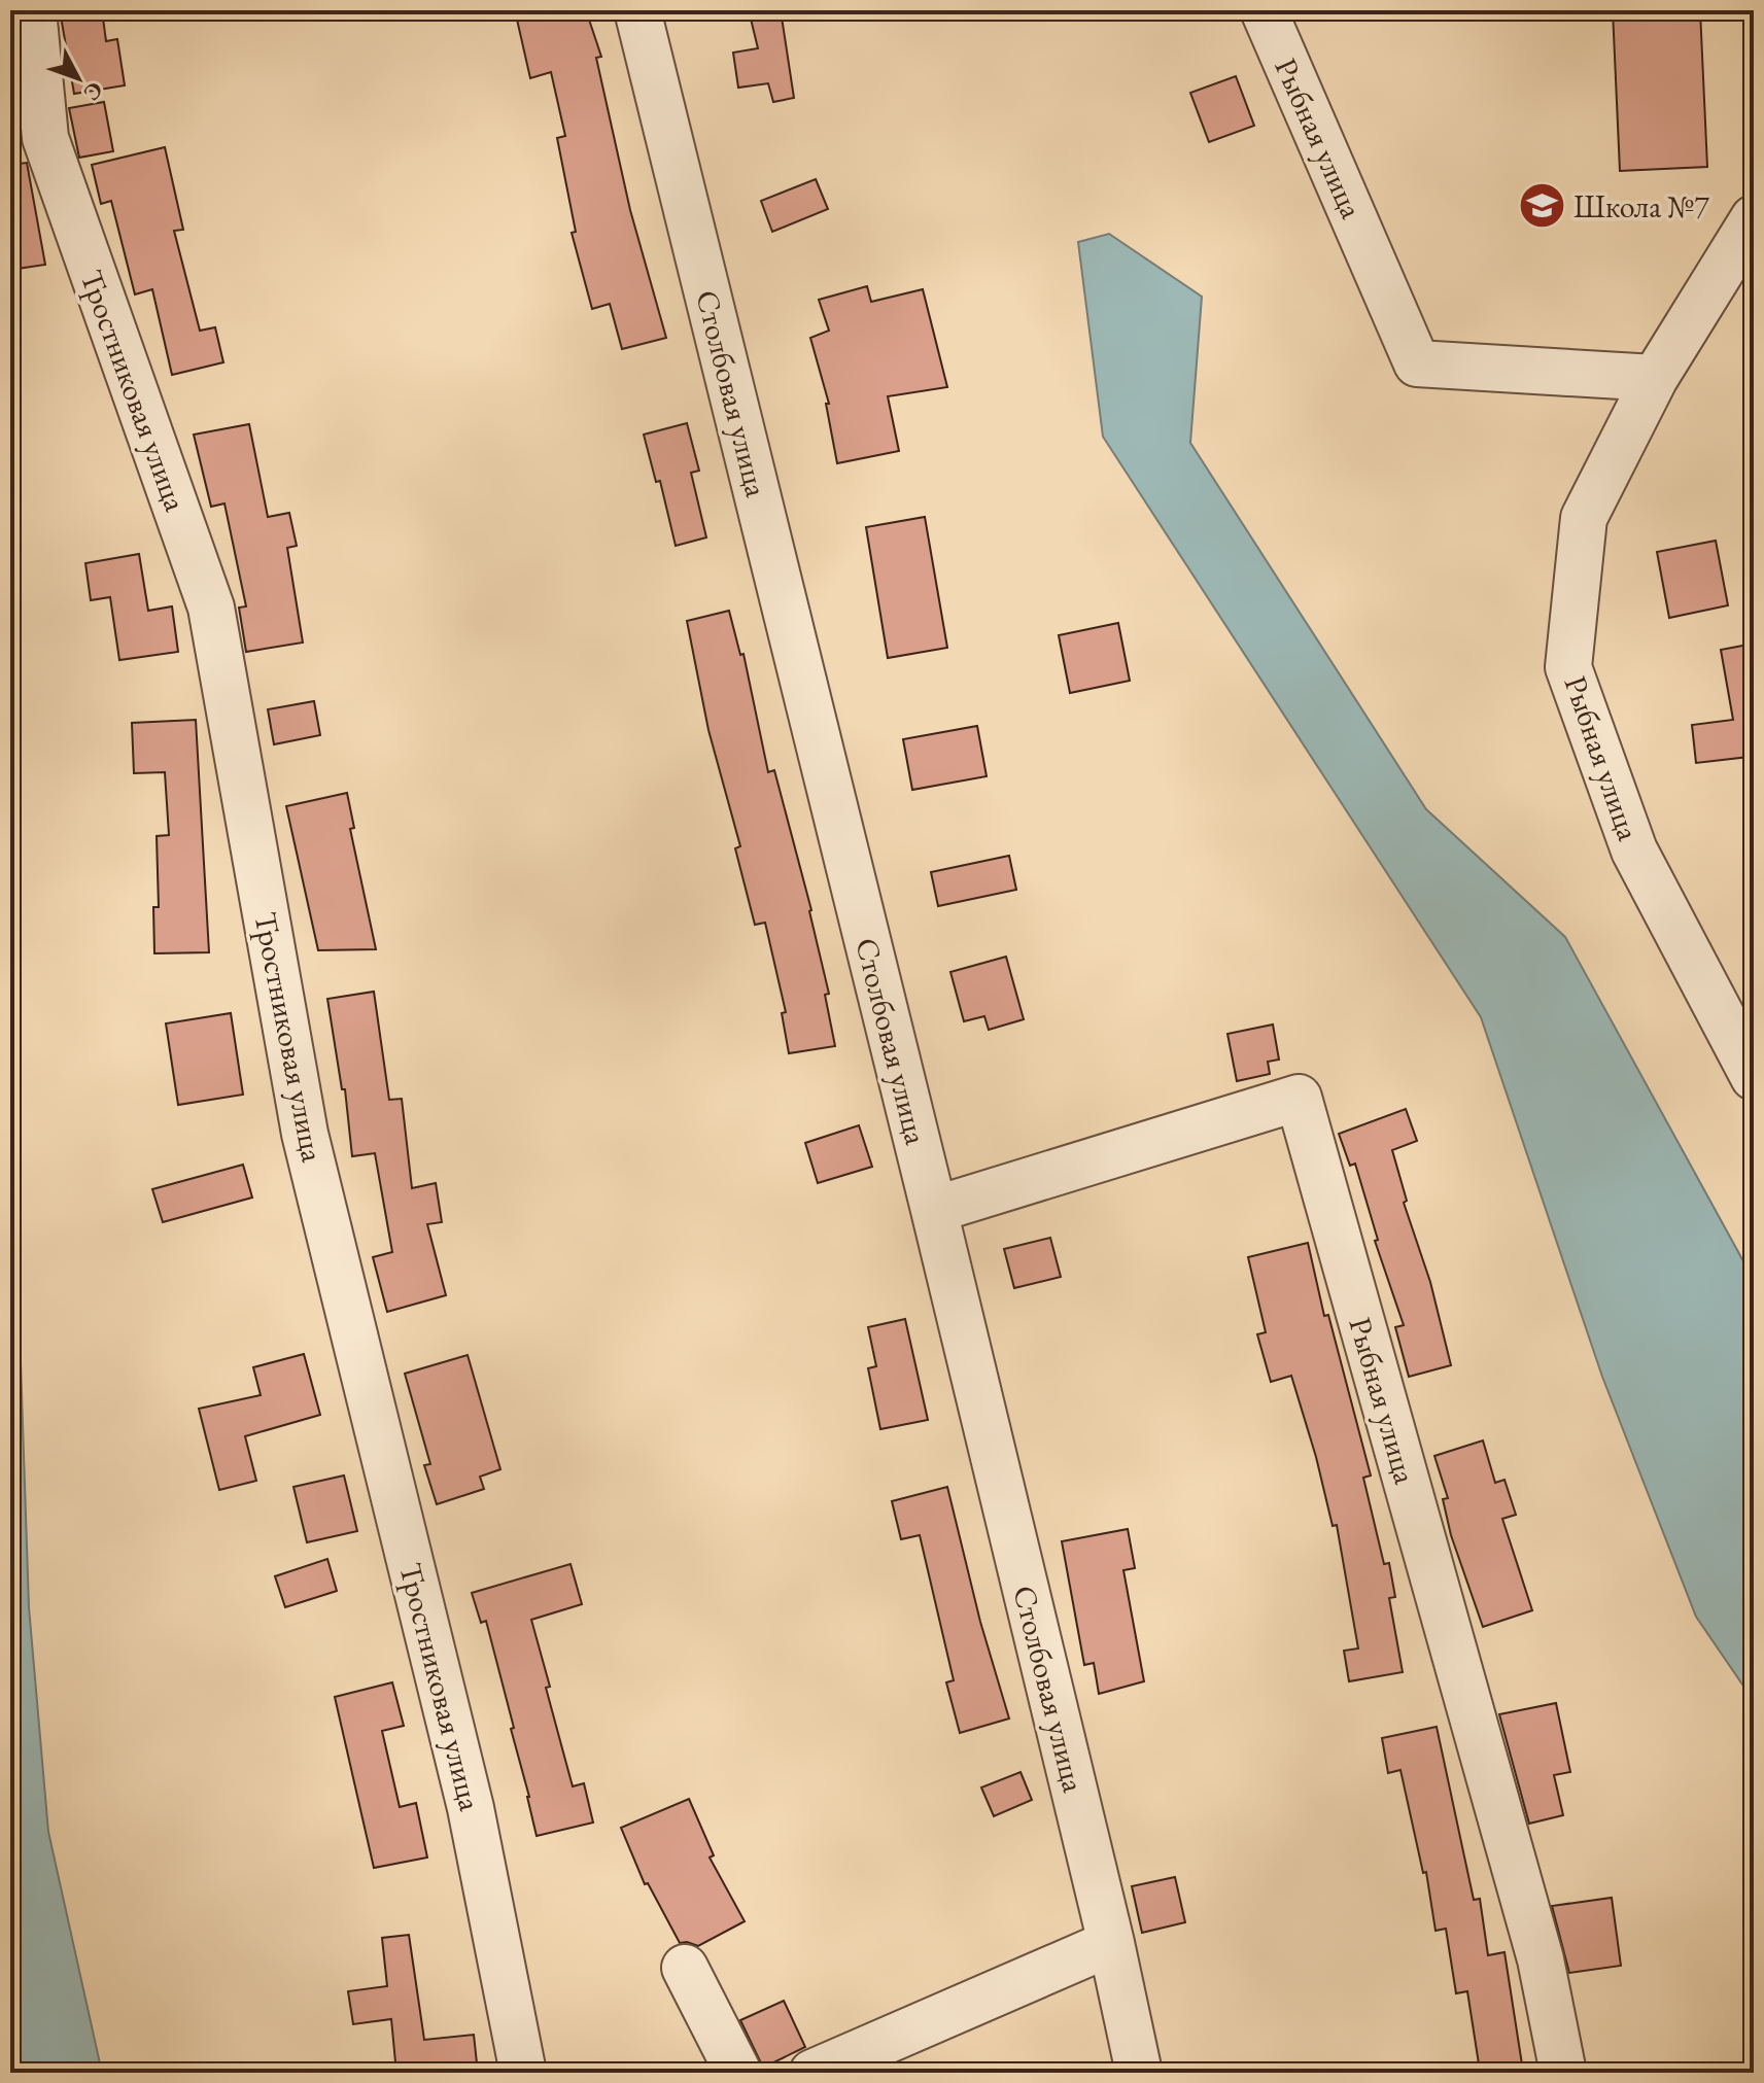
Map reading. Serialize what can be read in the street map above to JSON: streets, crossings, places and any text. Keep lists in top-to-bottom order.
{
  "streets": {
    "street": ["Рыбная улица", "Тростниковая улица", "Столбовая улица"]
  },
  "crossings": [
    ["Рыбная улица", "Столбовая улица"]
  ],
  "places": {
    "school or university": ["Школа №7"]
  },
  "north": "bottom right"
}
